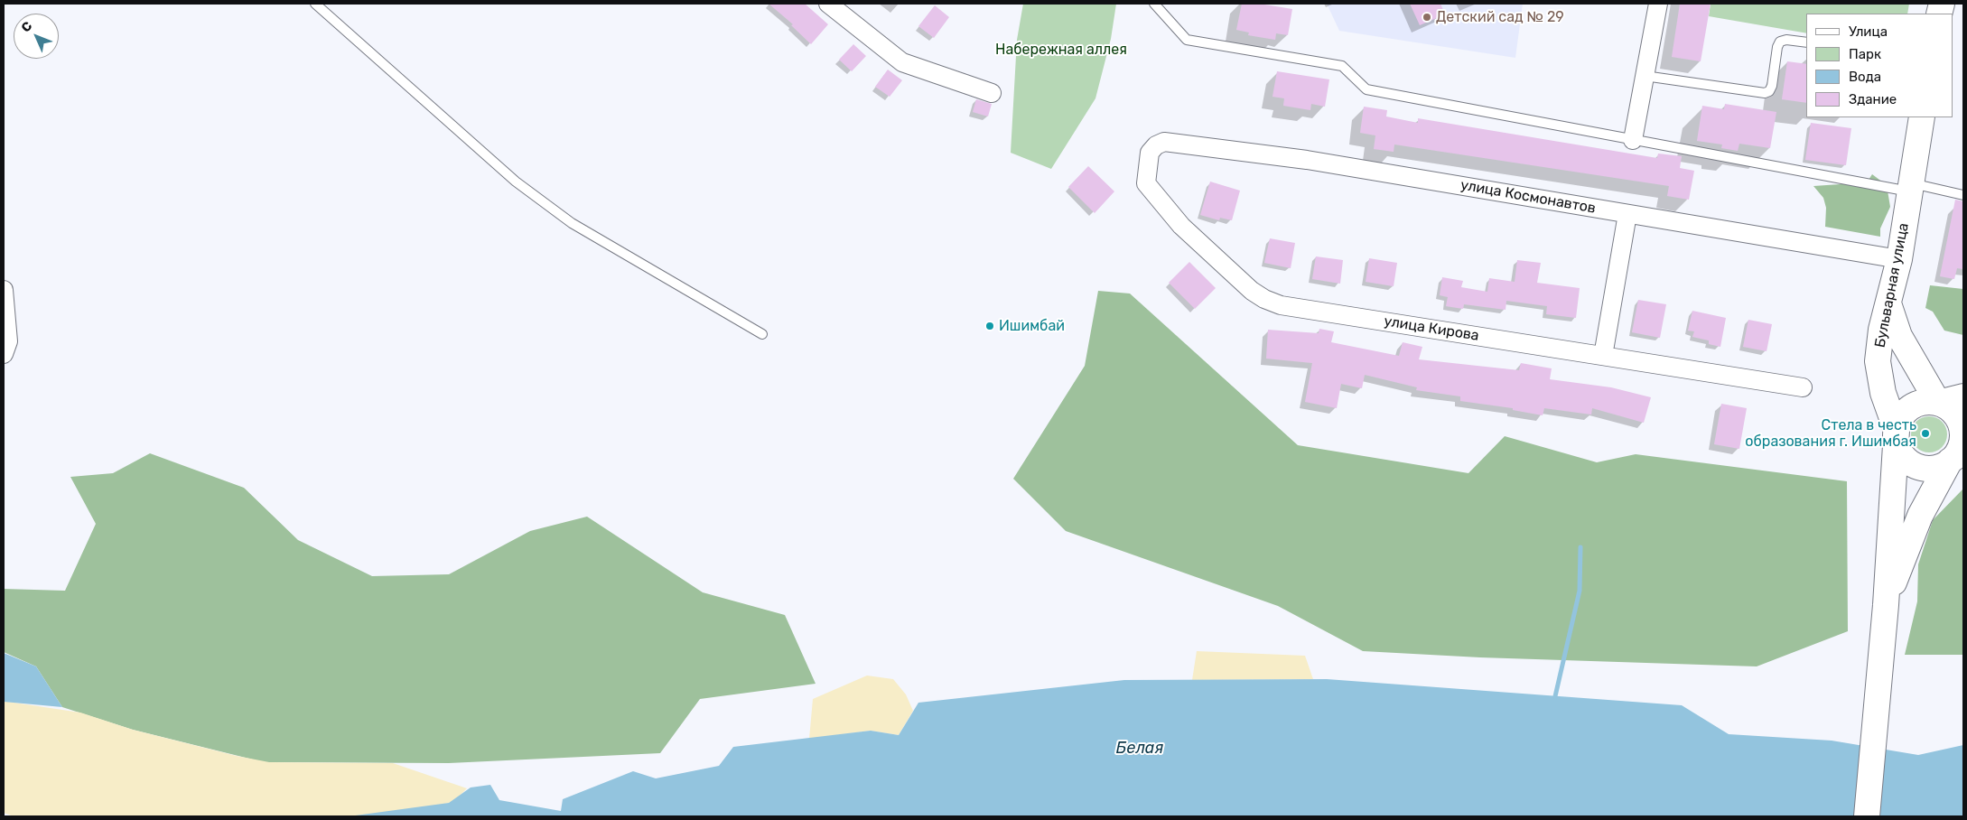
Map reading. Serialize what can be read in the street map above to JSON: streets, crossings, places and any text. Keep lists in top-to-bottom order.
{
  "streets": {
    "main road": ["Бульварная улица"],
    "street": ["улица Космонавтов", "улица Кирова"]
  },
  "crossings": [
    ["улица Космонавтов", "Бульварная улица"],
    ["улица Космонавтов", "улица Кирова"]
  ],
  "water": ["Белая"],
  "parks": ["Набережная аллея"],
  "places": ["Детский сад № 29", "Ишимбай", "Стела в честь образования г. Ишимбая"],
  "legend": [
    "Улица",
    "Парк",
    "Вода",
    "Здание"
  ],
  "north": "top left"
}
